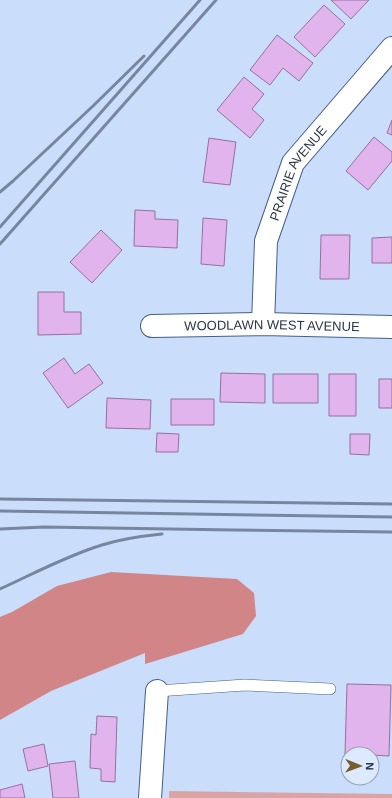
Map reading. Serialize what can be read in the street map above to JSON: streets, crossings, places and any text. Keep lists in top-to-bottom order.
{
  "streets": {
    "street": ["PRAIRIE AVENUE", "WOODLAWN WEST AVENUE"]
  },
  "crossings": [
    ["PRAIRIE AVENUE", "WOODLAWN WEST AVENUE"]
  ],
  "north": "right"
}
